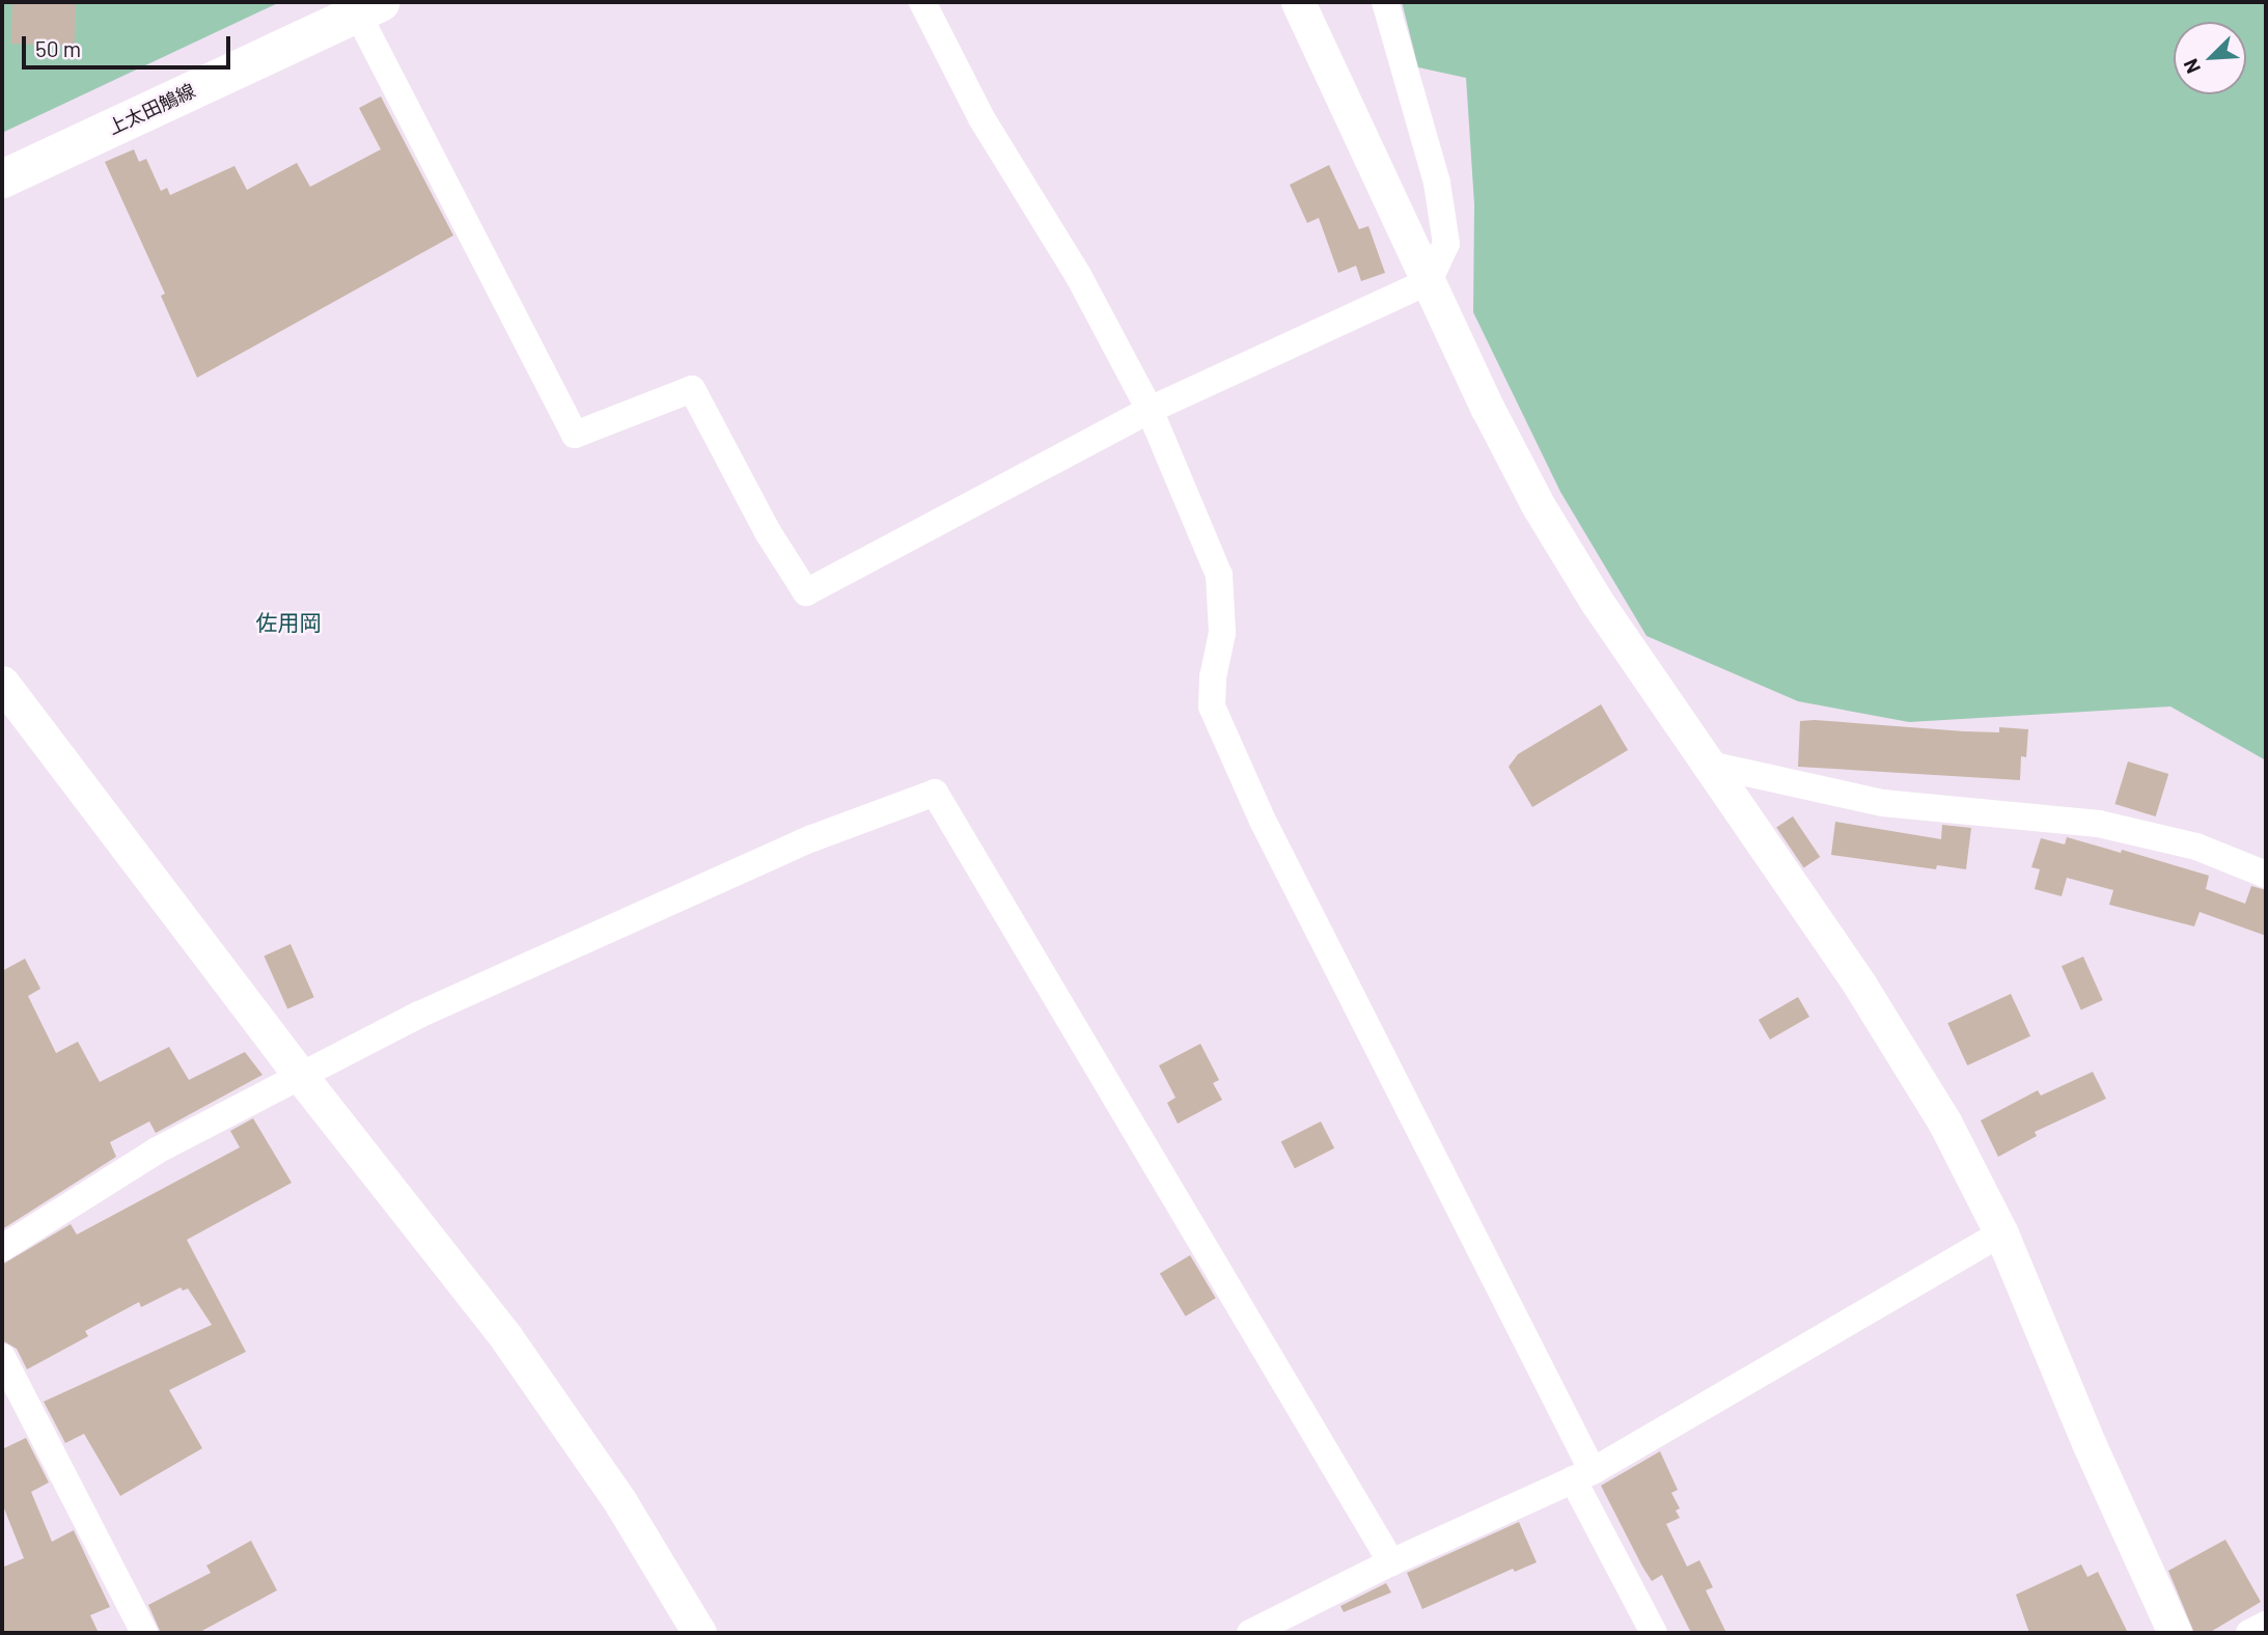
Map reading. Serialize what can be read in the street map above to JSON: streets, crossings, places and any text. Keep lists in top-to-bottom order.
{
  "streets": {
    "main road": ["上太田鵤線"]
  },
  "districts": ["佐用岡"],
  "scale_bar": "50 m",
  "north": "bottom left"
}
